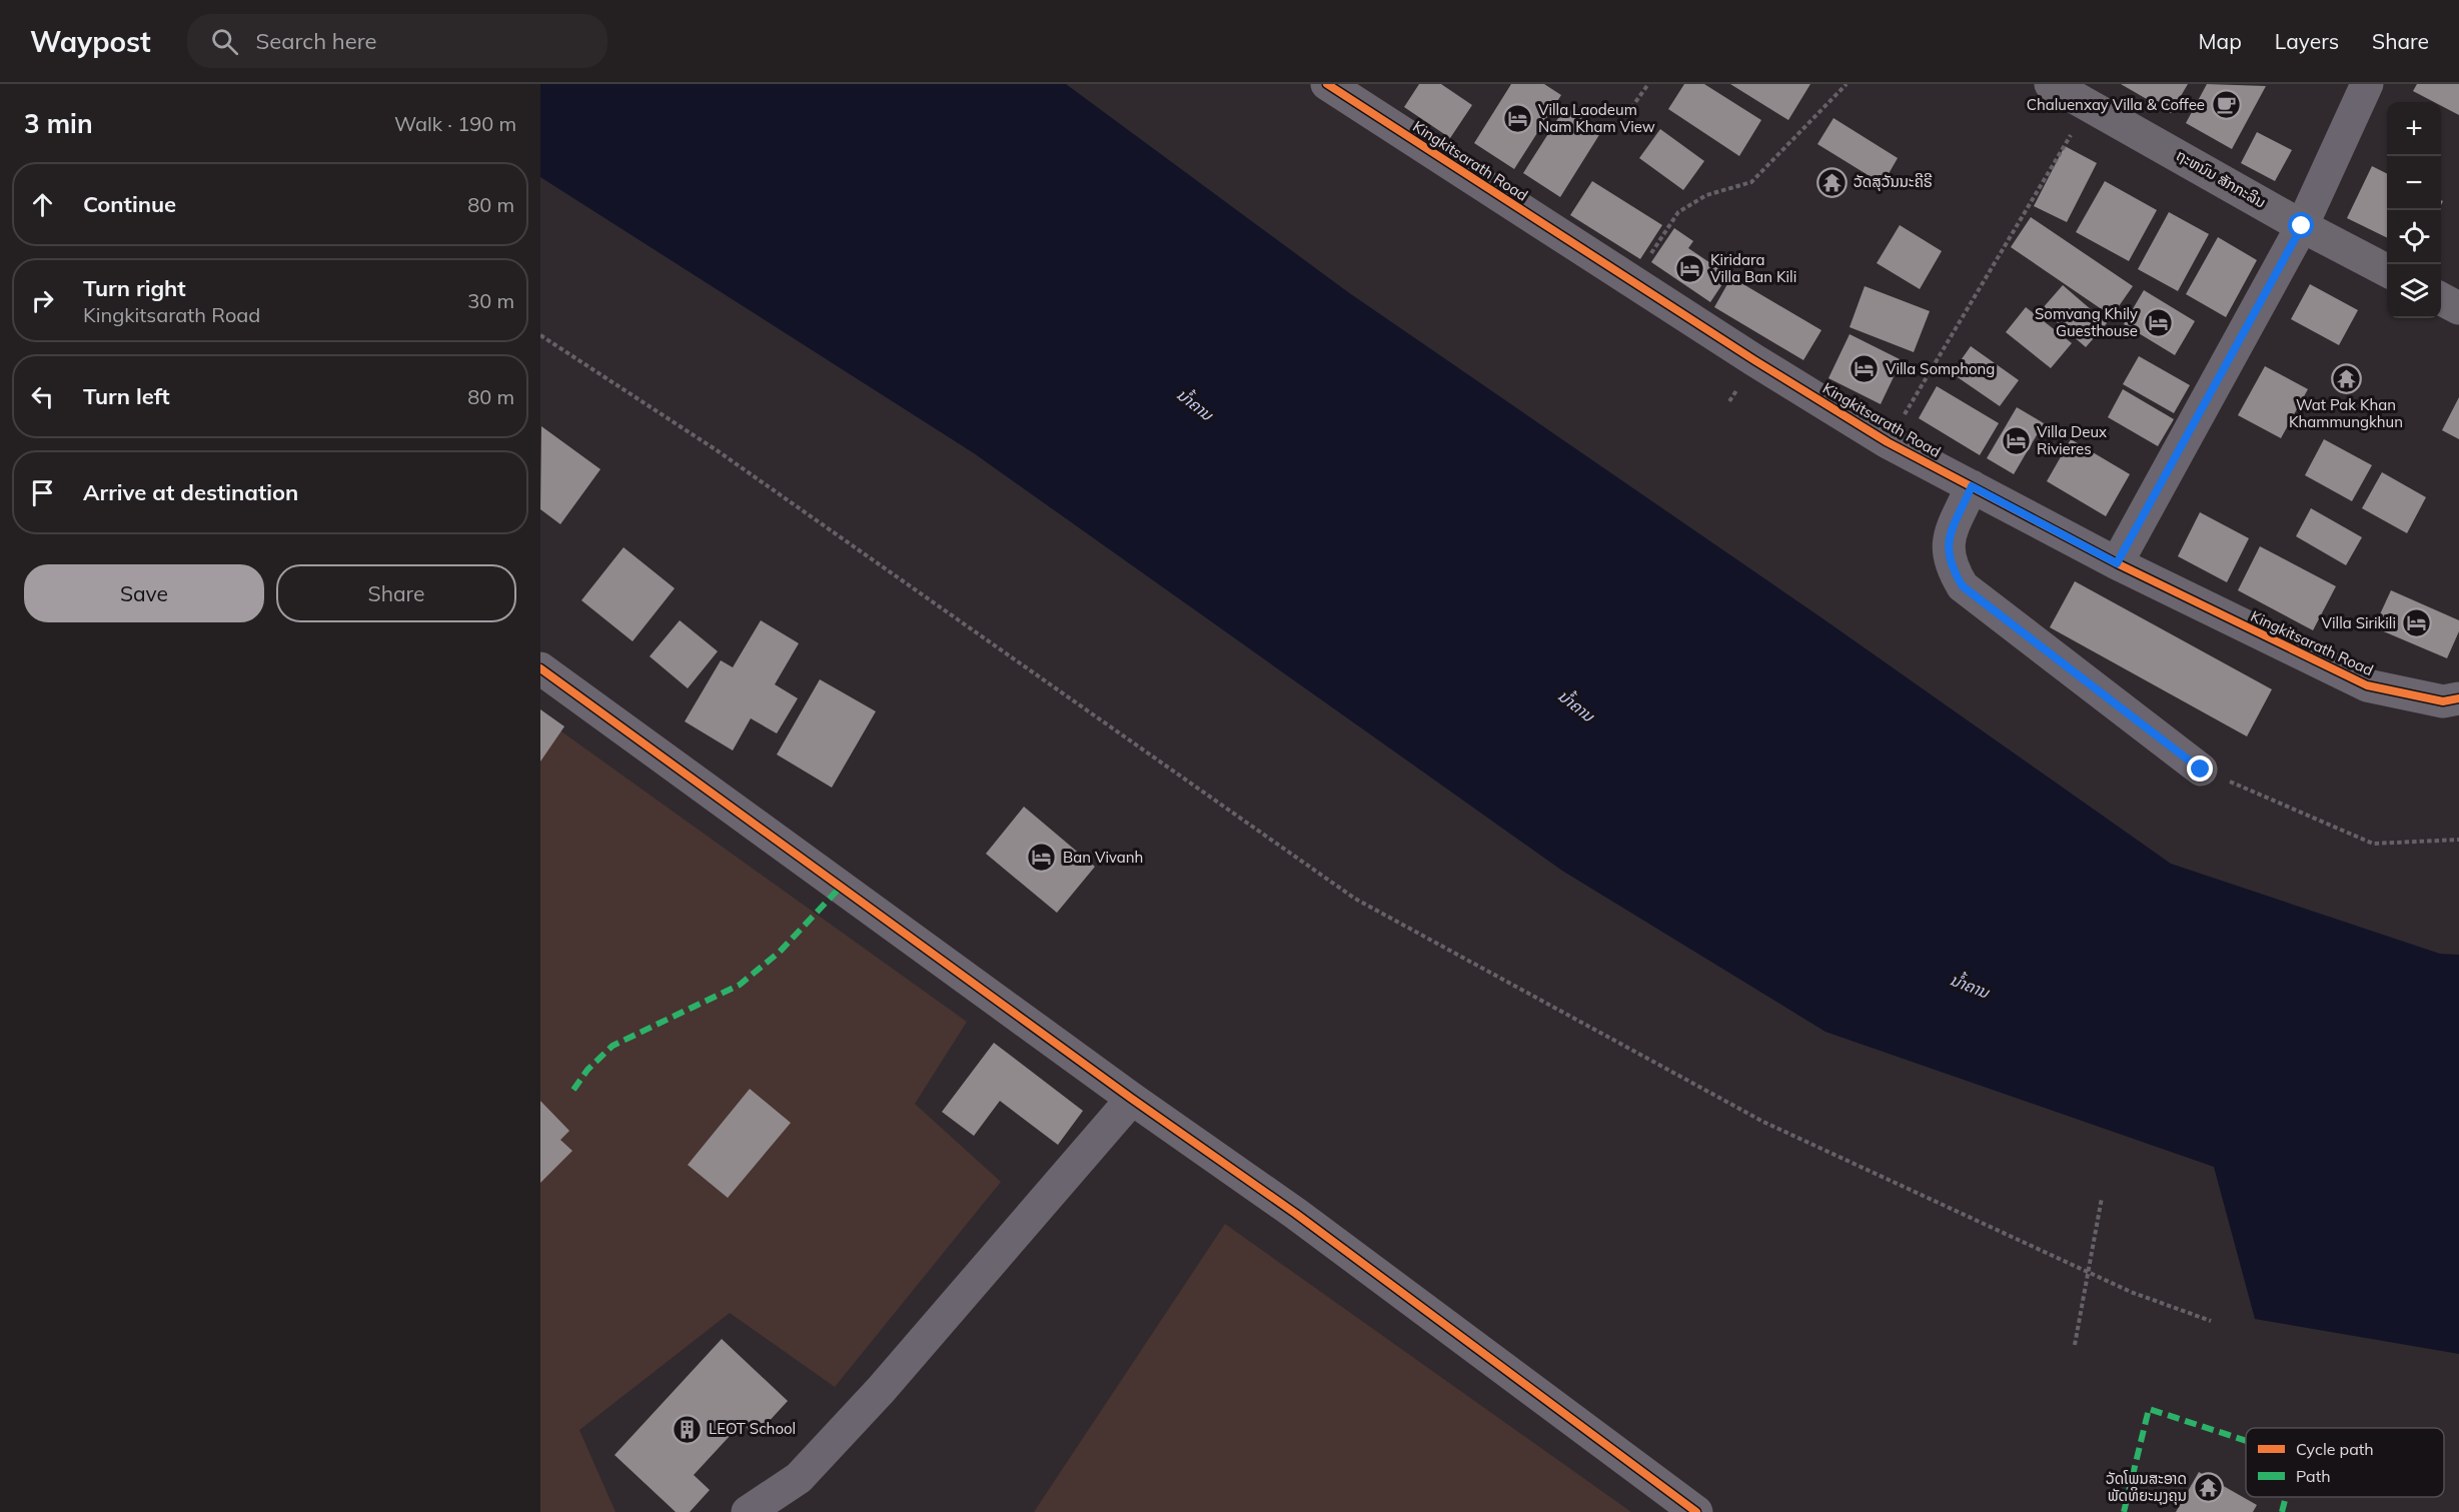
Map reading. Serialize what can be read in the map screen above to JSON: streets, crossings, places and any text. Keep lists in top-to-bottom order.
{
  "streets": {
    "main road": ["ຖະຫນົນ ສັກກະລິນ"],
    "street": ["Kingkitsarath Road"]
  },
  "water": ["ນ້ຳຄານ"],
  "places": {
    "cafe": ["Chaluenxay Villa & Coffee"],
    "hotel": [
      "Villa Laodeum Nam Kham View",
      "Kiridara Villa Ban Kili",
      "Somvang Khily Guesthouse",
      "Villa Somphong",
      "Villa Deux Rivieres",
      "Villa Sirikili",
      "Ban Vivanh"
    ],
    "temple": ["ວັດສຸວັນນະຄີຣີ", "Wat Pak Khan Khammungkhun", "ວັດໂພນສະອາດ ພັດທິຍະມຸງຄຸນ"],
    "building": ["LEOT School"]
  },
  "legend": ["Cycle path", "Path"],
  "page": {
    "header": "Waypost",
    "search": "Search here",
    "nav": ["Map", "Layers", "Share"],
    "heading": ["3 min", "Walk · 190 m"],
    "map_buttons": ["+", "−"],
    "list": [
      ["Continue", "80 m"],
      ["Turn right", "Kingkitsarath Road", "30 m"],
      ["Turn left", "80 m"],
      "Arrive at destination"
    ],
    "buttons": ["Save", "Share"]
  }
}
